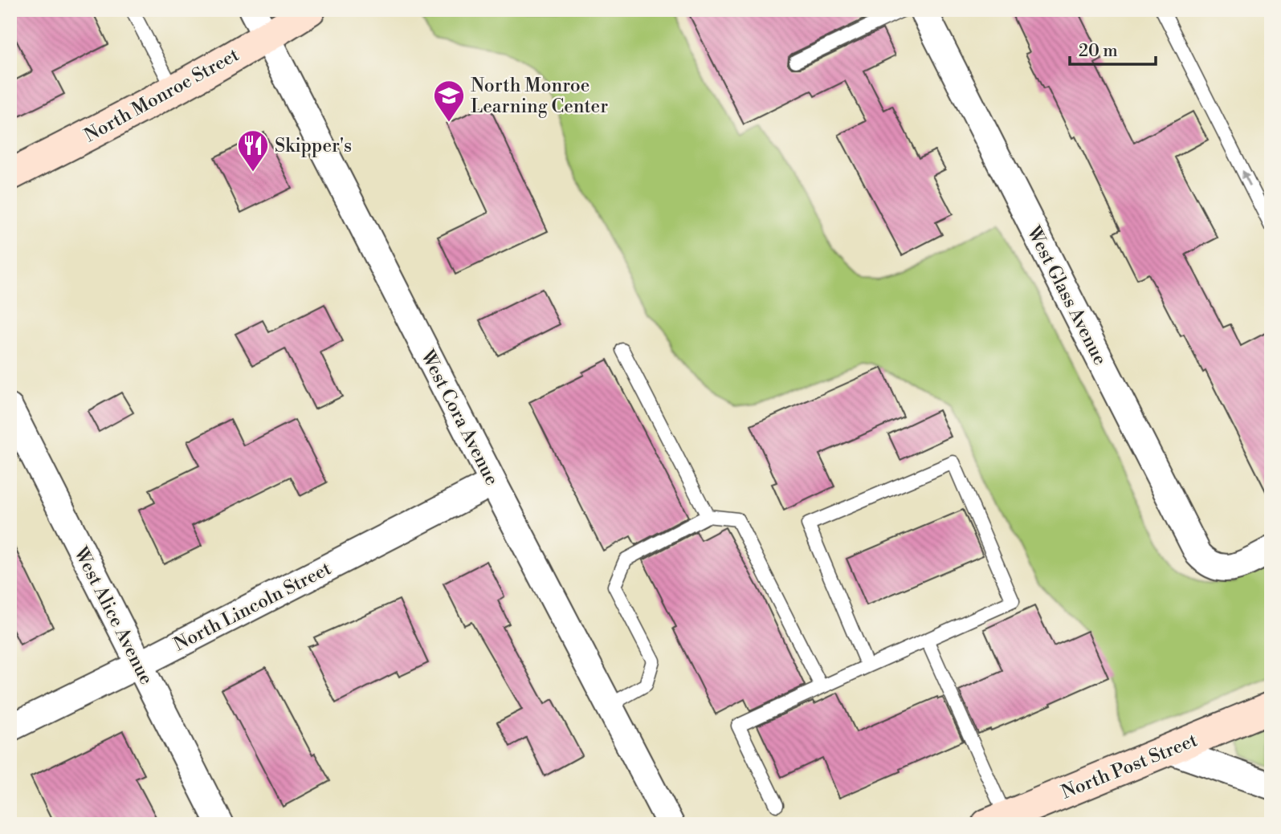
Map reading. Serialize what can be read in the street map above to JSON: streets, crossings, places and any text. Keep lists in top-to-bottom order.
{
  "streets": {
    "main road": ["North Monroe Street", "North Post Street"],
    "street": [
      "West Glass Avenue",
      "West Cora Avenue",
      "North Lincoln Street",
      "West Alice Avenue"
    ]
  },
  "crossings": [
    ["North Monroe Street", "West Cora Avenue"],
    ["West Cora Avenue", "North Lincoln Street"],
    ["North Lincoln Street", "West Alice Avenue"]
  ],
  "places": {
    "school or university": ["North Monroe Learning Center"],
    "restaurant": ["Skipper's"]
  },
  "scale_bar": "20 m"
}
